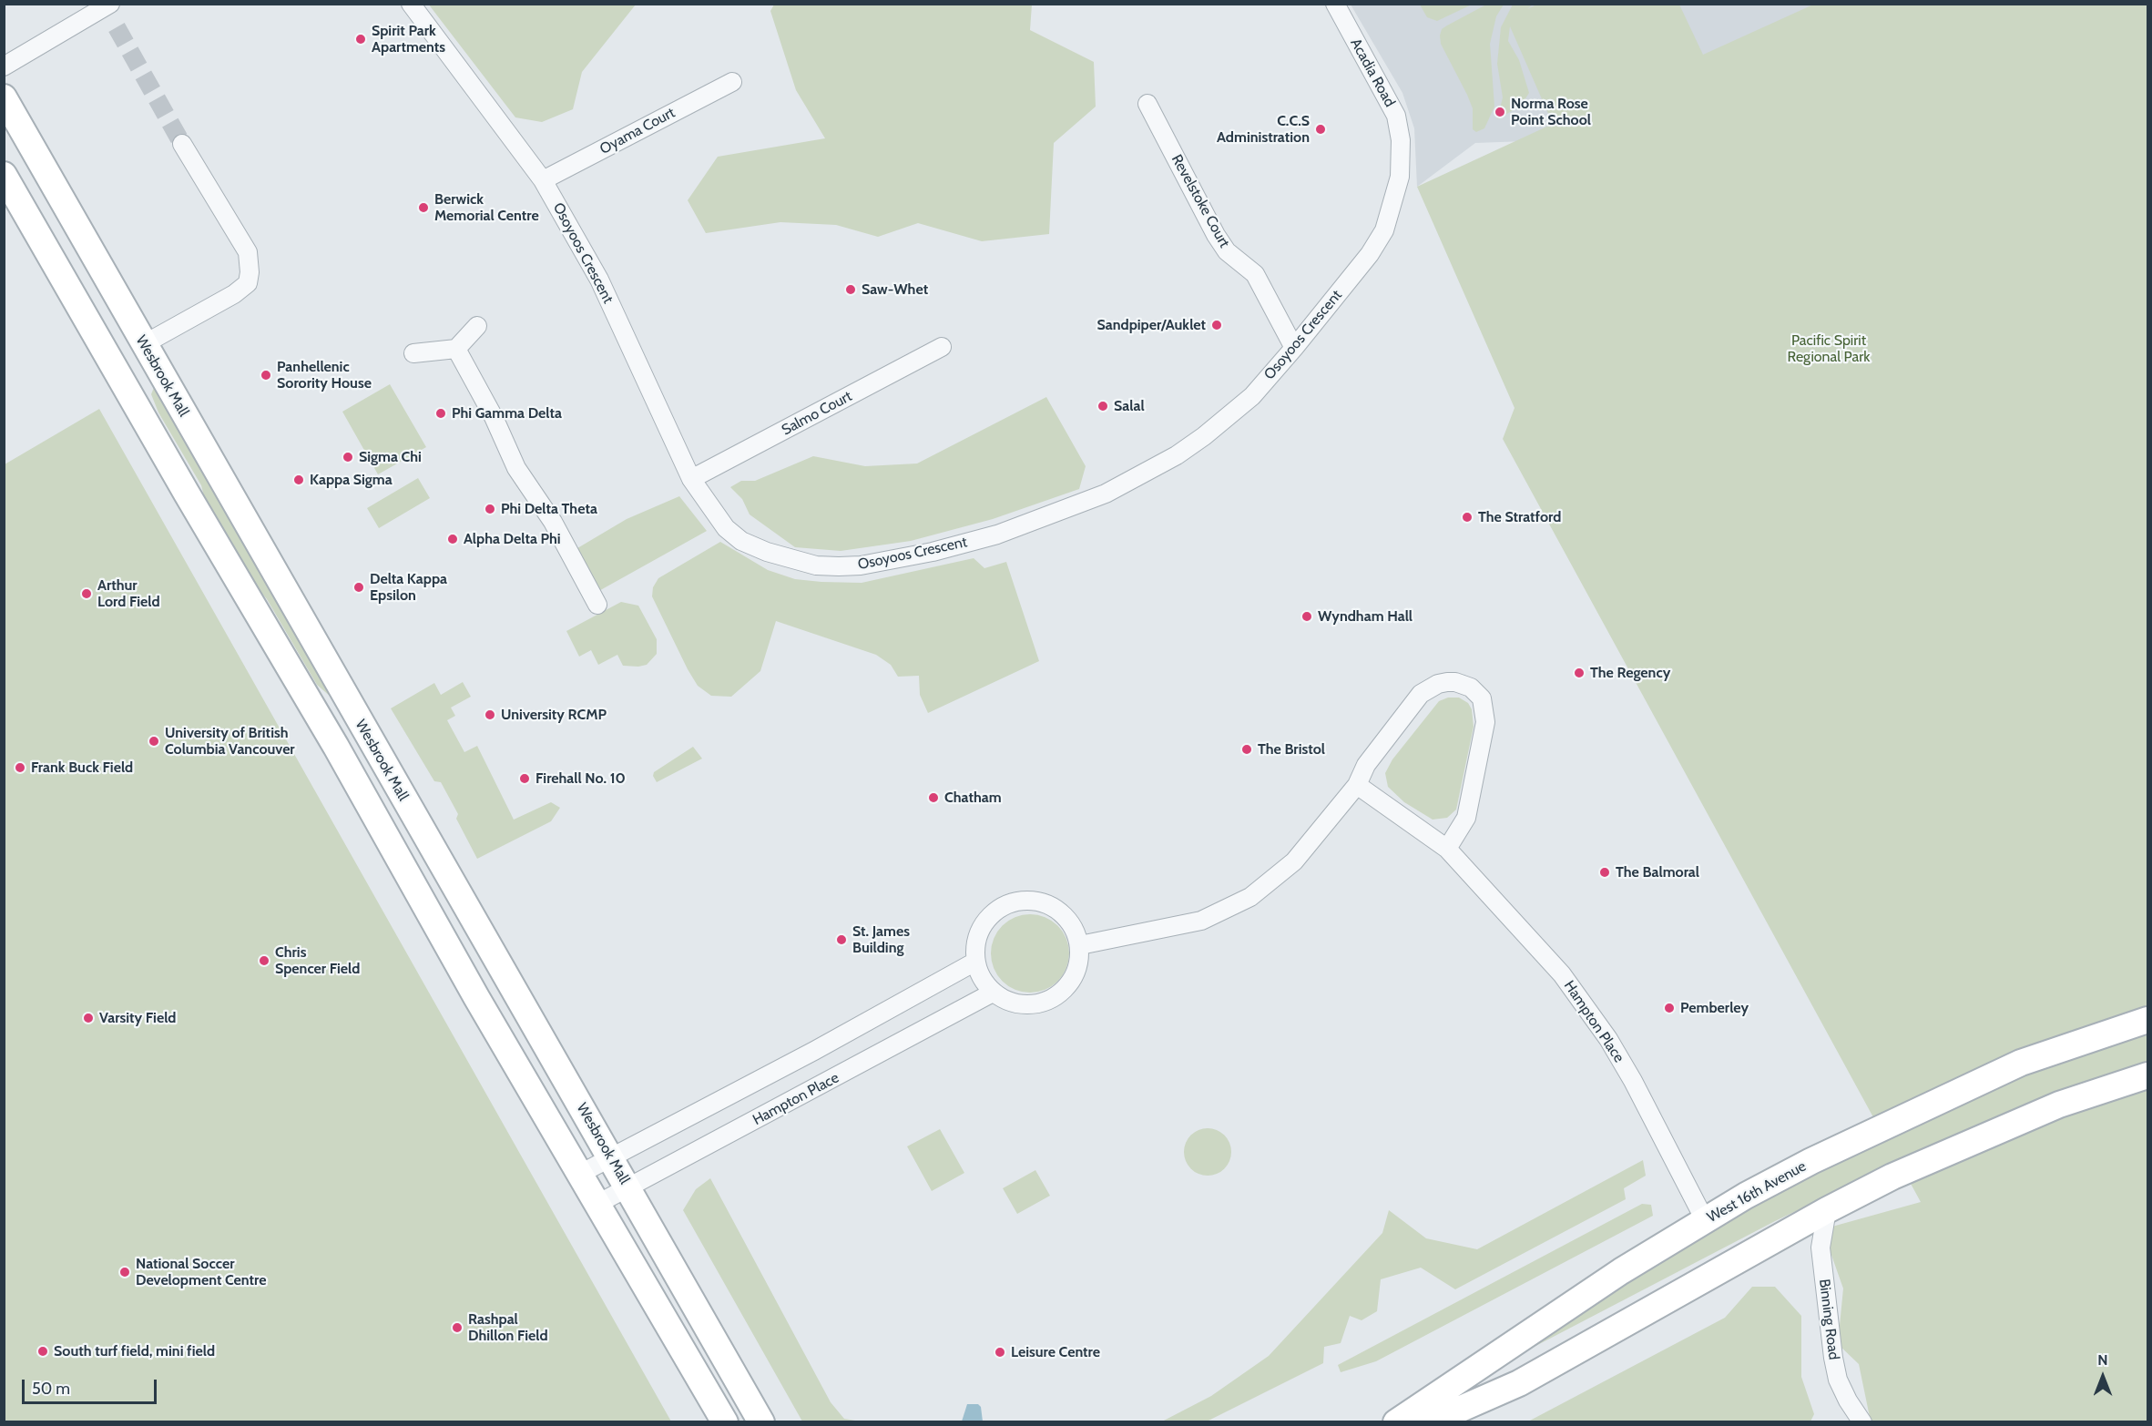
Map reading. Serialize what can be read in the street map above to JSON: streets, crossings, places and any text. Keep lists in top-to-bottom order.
{
  "streets": {
    "main road": ["Wesbrook Mall", "West 16th Avenue"],
    "street": [
      "Acadia Road",
      "Oyama Court",
      "Revelstoke Court",
      "Osoyoos Crescent",
      "Salmo Court",
      "Hampton Place",
      "Binning Road"
    ]
  },
  "crossings": [
    ["Acadia Road", "Osoyoos Crescent"],
    ["Oyama Court", "Osoyoos Crescent"],
    ["Revelstoke Court", "Osoyoos Crescent"],
    ["Osoyoos Crescent", "Salmo Court"],
    ["Wesbrook Mall", "Hampton Place"],
    ["Hampton Place", "West 16th Avenue"]
  ],
  "parks": ["Pacific Spirit Regional Park"],
  "places": [
    "Spirit Park Apartments",
    "Norma Rose Point School",
    "C.C.S Administration",
    "Berwick Memorial Centre",
    "Saw-Whet",
    "Sandpiper/Auklet",
    "Panhellenic Sorority House",
    "Salal",
    "Phi Gamma Delta",
    "Sigma Chi",
    "Kappa Sigma",
    "Phi Delta Theta",
    "The Stratford",
    "Alpha Delta Phi",
    "Delta Kappa Epsilon",
    "Arthur Lord Field",
    "Wyndham Hall",
    "The Regency",
    "University RCMP",
    "University of British Columbia Vancouver",
    "The Bristol",
    "Frank Buck Field",
    "Firehall No. 10",
    "Chatham",
    "The Balmoral",
    "St. James Building",
    "Chris Spencer Field",
    "Pemberley",
    "Varsity Field",
    "National Soccer Development Centre",
    "Rashpal Dhillon Field",
    "South turf field, mini field",
    "Leisure Centre"
  ],
  "scale_bar": "50 m",
  "north": "top"
}
